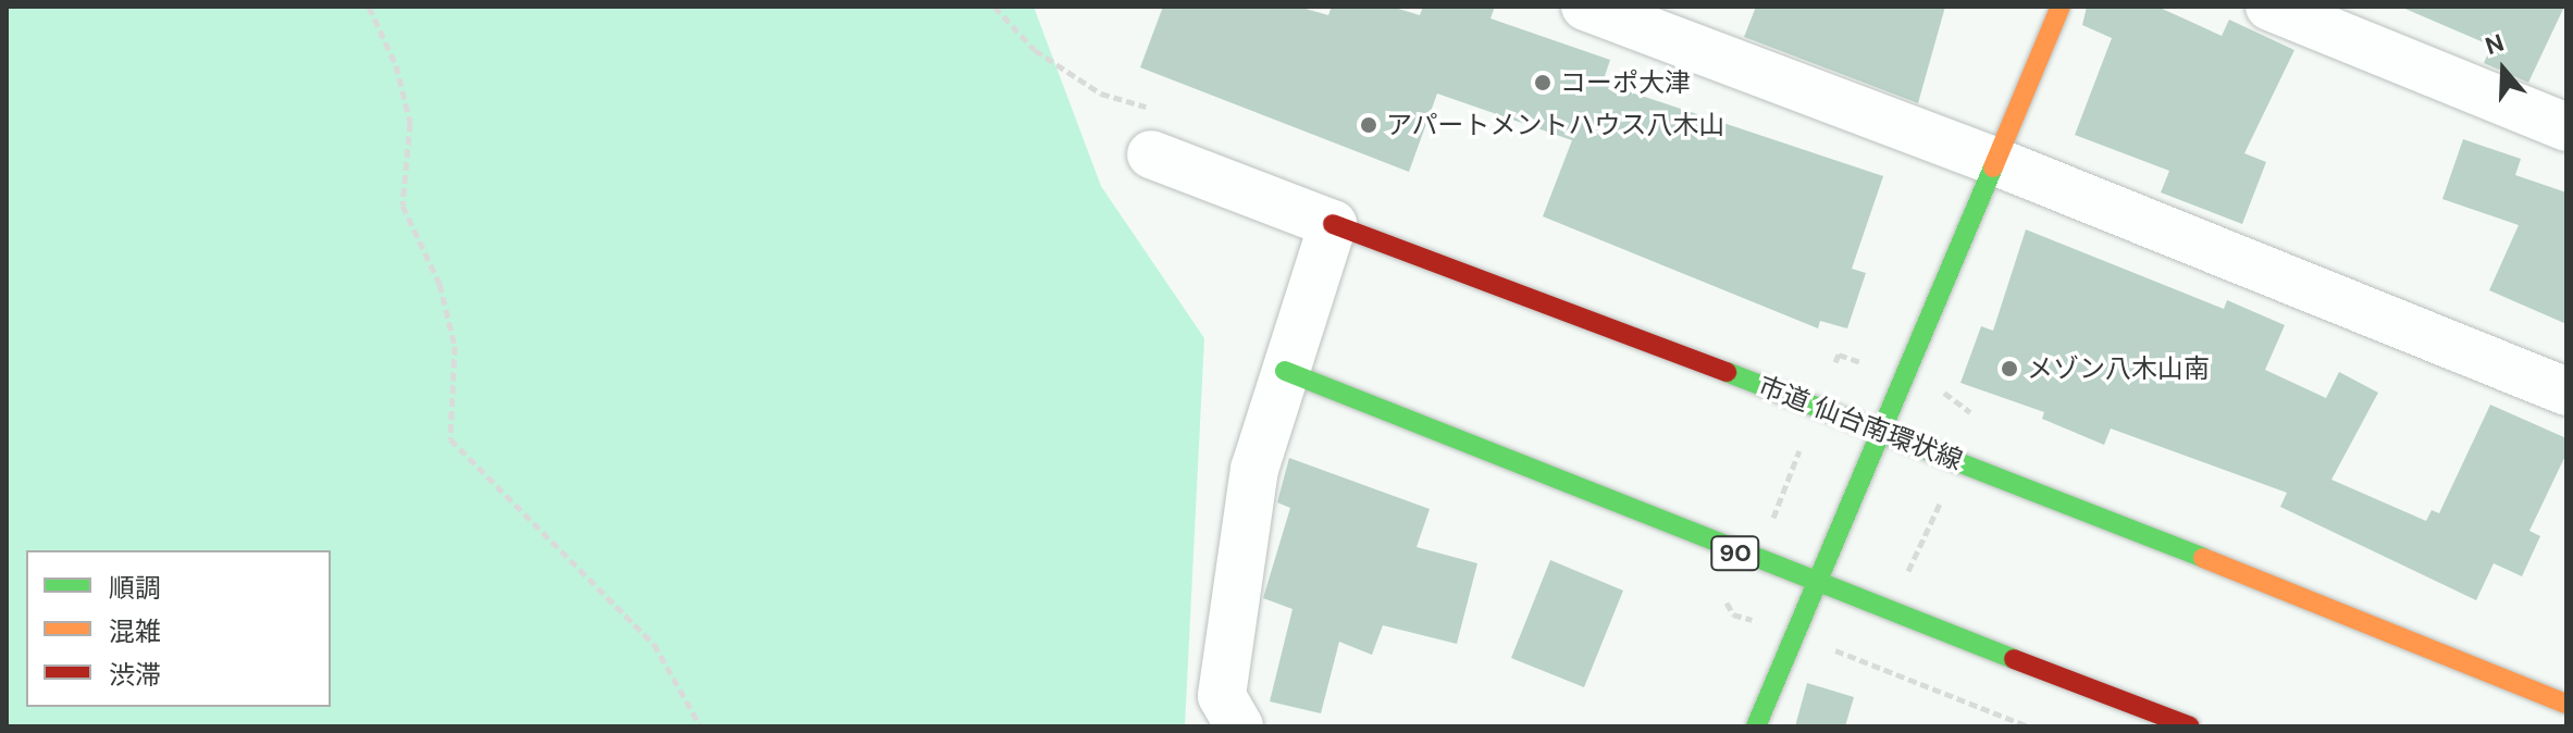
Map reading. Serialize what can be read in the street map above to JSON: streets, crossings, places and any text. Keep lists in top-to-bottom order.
{
  "streets": {
    "main road": ["市道 仙台南環状線", "90"]
  },
  "places": ["コーポ大津", "アパートメントハウス八木山", "メゾン八木山南"],
  "legend": ["順調", "混雑", "渋滞"],
  "north": "top"
}
